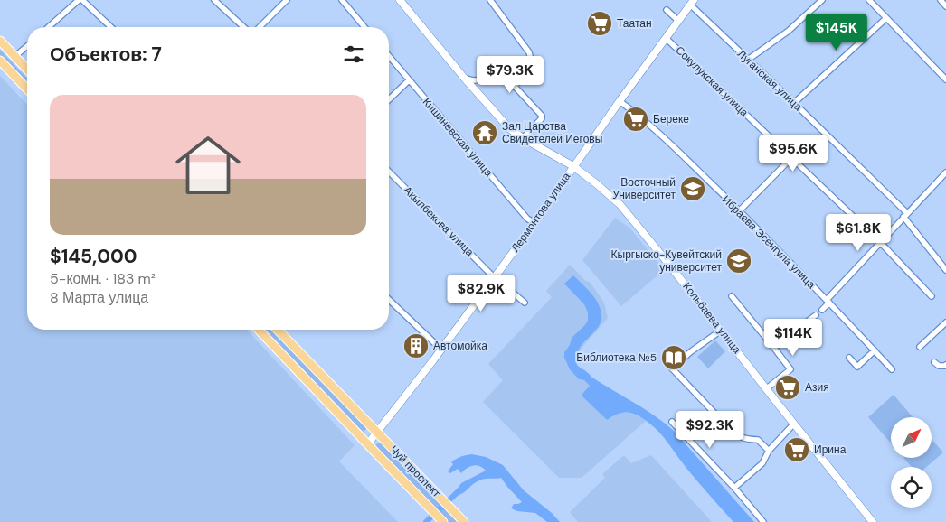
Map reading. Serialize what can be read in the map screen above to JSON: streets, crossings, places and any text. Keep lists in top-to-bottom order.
{
  "streets": {
    "main road": ["Лермонтова улица", "Кольбаева улица", "Чуй проспект"],
    "street": [
      "Луганская улица",
      "Сокулукская улица",
      "Кишиневская улица",
      "Акылбекова улица",
      "Ибраева Эсенгула улица"
    ]
  },
  "crossings": [
    ["Луганская улица", "Лермонтова улица"],
    ["Сокулукская улица", "Лермонтова улица"],
    ["Кишиневская улица", "Лермонтова улица"],
    ["Лермонтова улица", "Акылбекова улица"],
    ["Лермонтова улица", "Ибраева Эсенгула улица"],
    ["Лермонтова улица", "Кольбаева улица"],
    ["Лермонтова улица", "Чуй проспект"]
  ],
  "places": {
    "supermarket": [
      "Таатан",
      "Береке",
      "Азия",
      "Ирина"
    ],
    "temple": ["Зал Царства Свидетелей Иеговы"],
    "school or university": ["Восточный Университет", "Кыргыско-Кувейтский университет"],
    "building": ["Автомойка"],
    "library": ["Библиотека №5"]
  },
  "north": "top right",
  "page": {
    "price": [
      "$145K",
      "$79.3K",
      "$95.6K",
      "$61.8K",
      "$82.9K",
      "$114K",
      "$92.3K"
    ],
    "heading": "Объектов: 7",
    "list": [
      {
        "name": "$145,000",
        "note": "5-комн. · 183 m² · 8 Марта улица"
      }
    ]
  }
}
